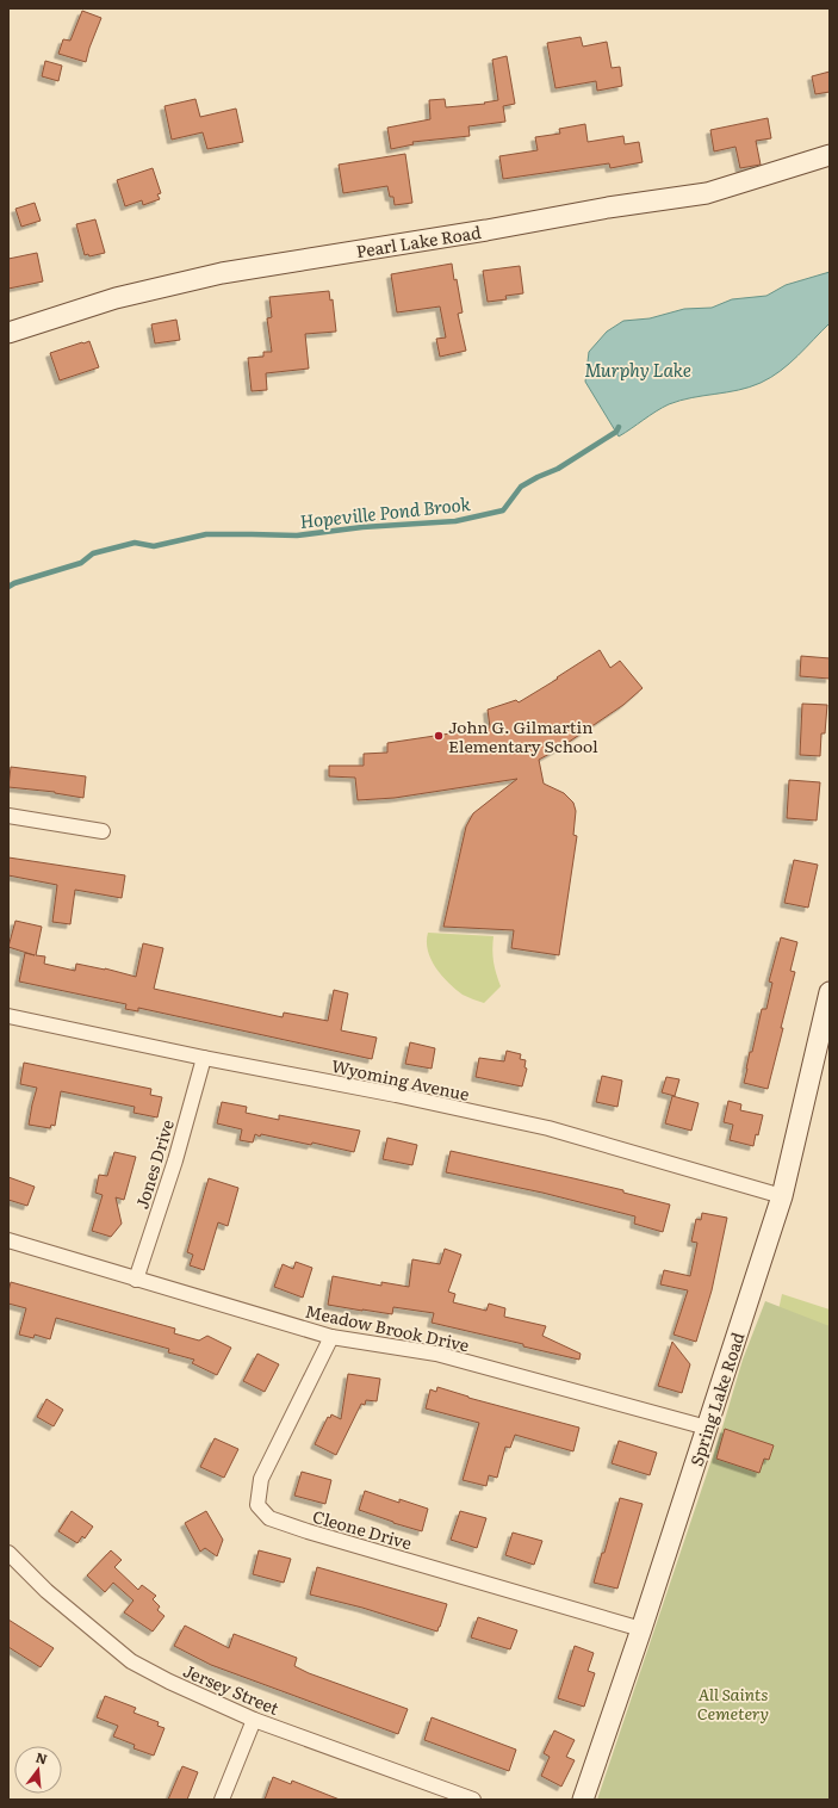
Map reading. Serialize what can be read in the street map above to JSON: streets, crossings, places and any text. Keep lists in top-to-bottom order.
{
  "streets": {
    "main road": ["Pearl Lake Road", "Spring Lake Road"],
    "street": [
      "Wyoming Avenue",
      "Jones Drive",
      "Meadow Brook Drive",
      "Cleone Drive",
      "Jersey Street"
    ]
  },
  "crossings": [
    ["Wyoming Avenue", "Jones Drive"],
    ["Wyoming Avenue", "Spring Lake Road"],
    ["Jones Drive", "Meadow Brook Drive"],
    ["Meadow Brook Drive", "Spring Lake Road"],
    ["Meadow Brook Drive", "Cleone Drive"],
    ["Spring Lake Road", "Cleone Drive"]
  ],
  "water": ["Murphy Lake", "Hopeville Pond Brook"],
  "parks": ["All Saints Cemetery"],
  "places": ["John G. Gilmartin Elementary School"],
  "north": "top"
}
